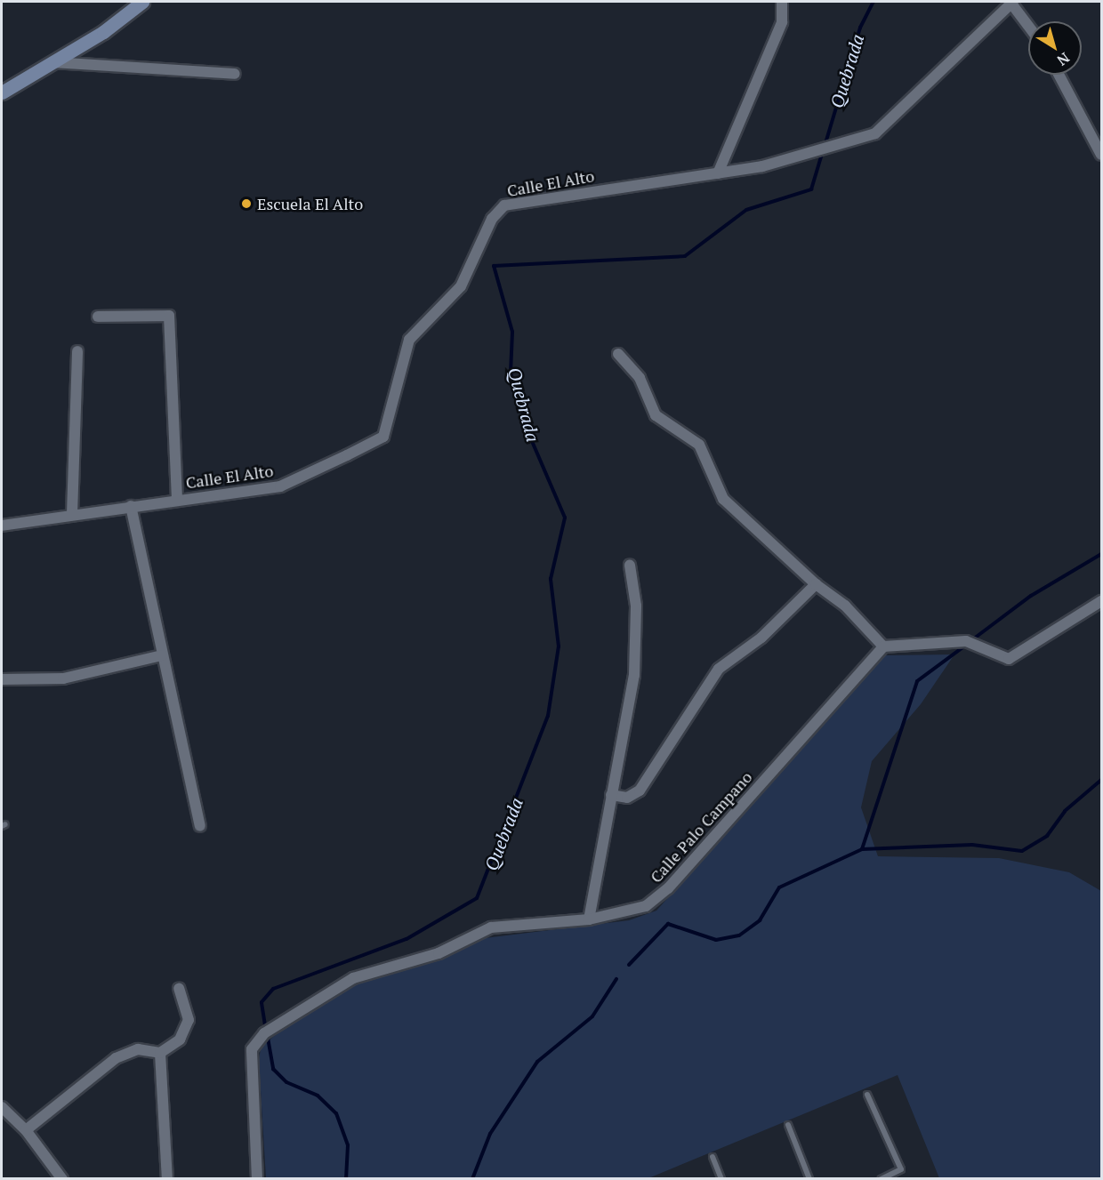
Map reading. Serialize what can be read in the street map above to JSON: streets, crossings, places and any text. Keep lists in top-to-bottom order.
{
  "streets": {
    "street": ["Calle El Alto", "Calle Palo Campano"]
  },
  "water": ["Quebrada"],
  "places": ["Escuela El Alto"],
  "north": "bottom right"
}
